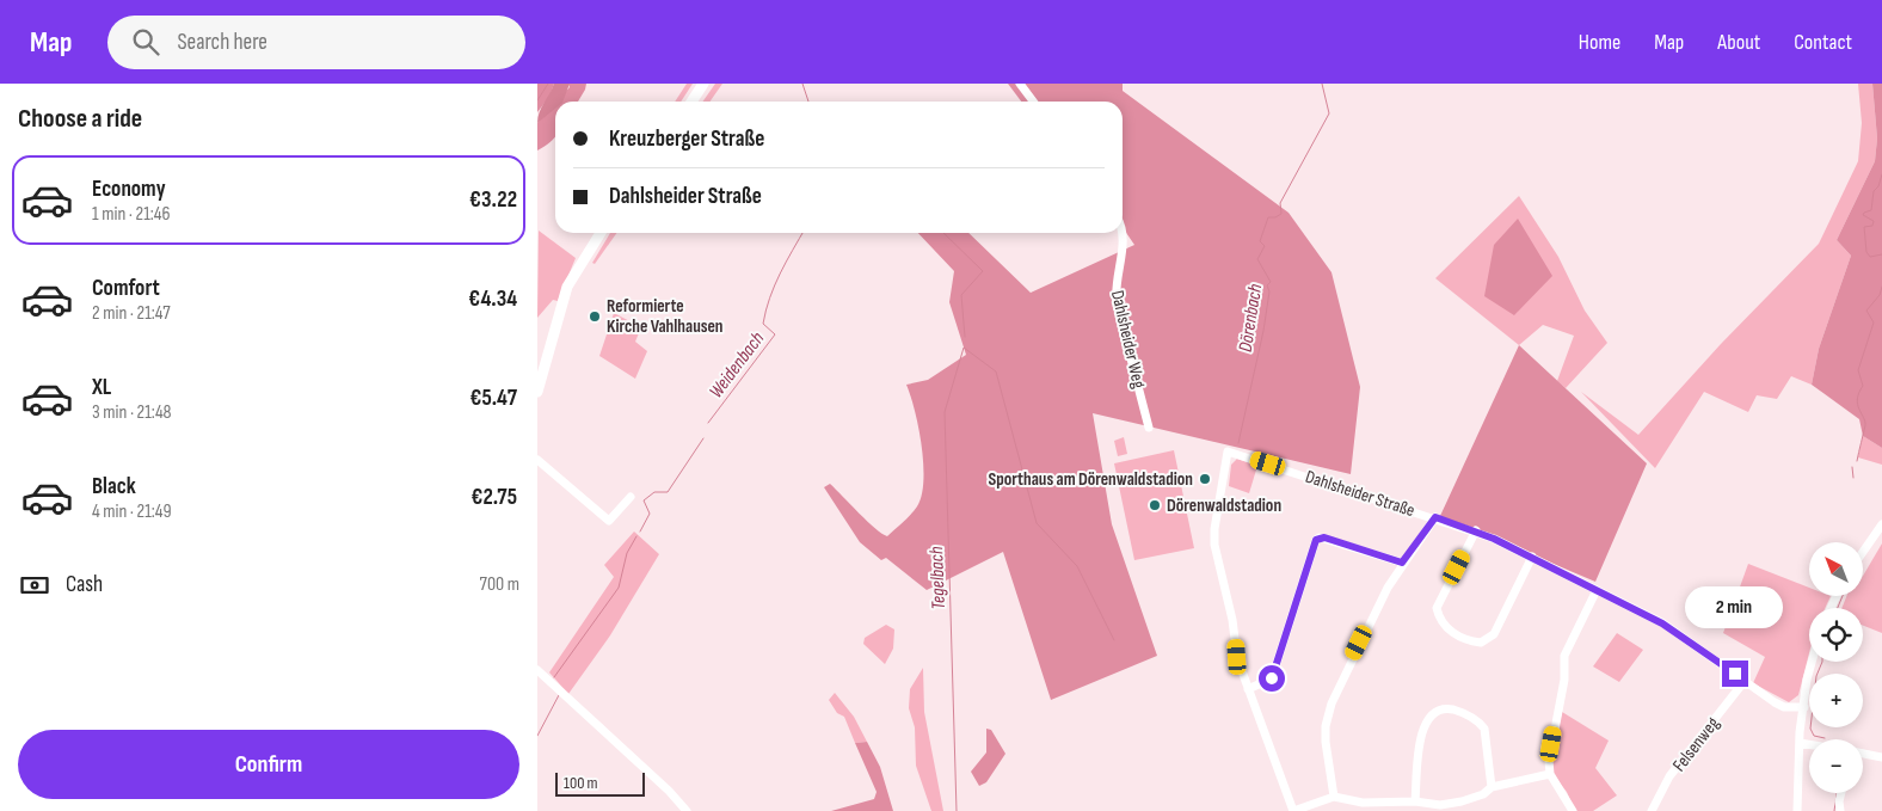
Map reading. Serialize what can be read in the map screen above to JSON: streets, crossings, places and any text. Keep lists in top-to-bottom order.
{
  "streets": {
    "street": ["Dahlsheider Weg", "Dahlsheider Straße", "Felsenweg"]
  },
  "crossings": [
    ["Dahlsheider Straße", "Felsenweg"]
  ],
  "water": ["Dörenbach", "Weidenbach", "Tegelbach"],
  "places": ["Reformierte Kirche Vahlhausen", "Sporthaus am Dörenwaldstadion", "Dörenwaldstadion"],
  "scale_bar": "100 m",
  "north": "top left",
  "page": {
    "header": "Map",
    "search": "Search here",
    "nav": [
      "Home",
      "Map",
      "About",
      "Contact"
    ],
    "heading": "Choose a ride",
    "banner": ["Kreuzberger Straße", "Dahlsheider Straße"],
    "list": [
      {
        "name": "Economy",
        "note": "1 min · 21:46",
        "value": "€3.22"
      },
      {
        "name": "Comfort",
        "note": "2 min · 21:47",
        "value": "€4.34"
      },
      {
        "name": "XL",
        "note": "3 min · 21:48",
        "value": "€5.47"
      },
      {
        "name": "Black",
        "note": "4 min · 21:49",
        "value": "€2.75"
      }
    ],
    "map_buttons": ["+", "−"],
    "pay": ["Cash", "700 m"],
    "bubble": "2 min",
    "buttons": "Confirm",
    "scale": "100 m"
  }
}
